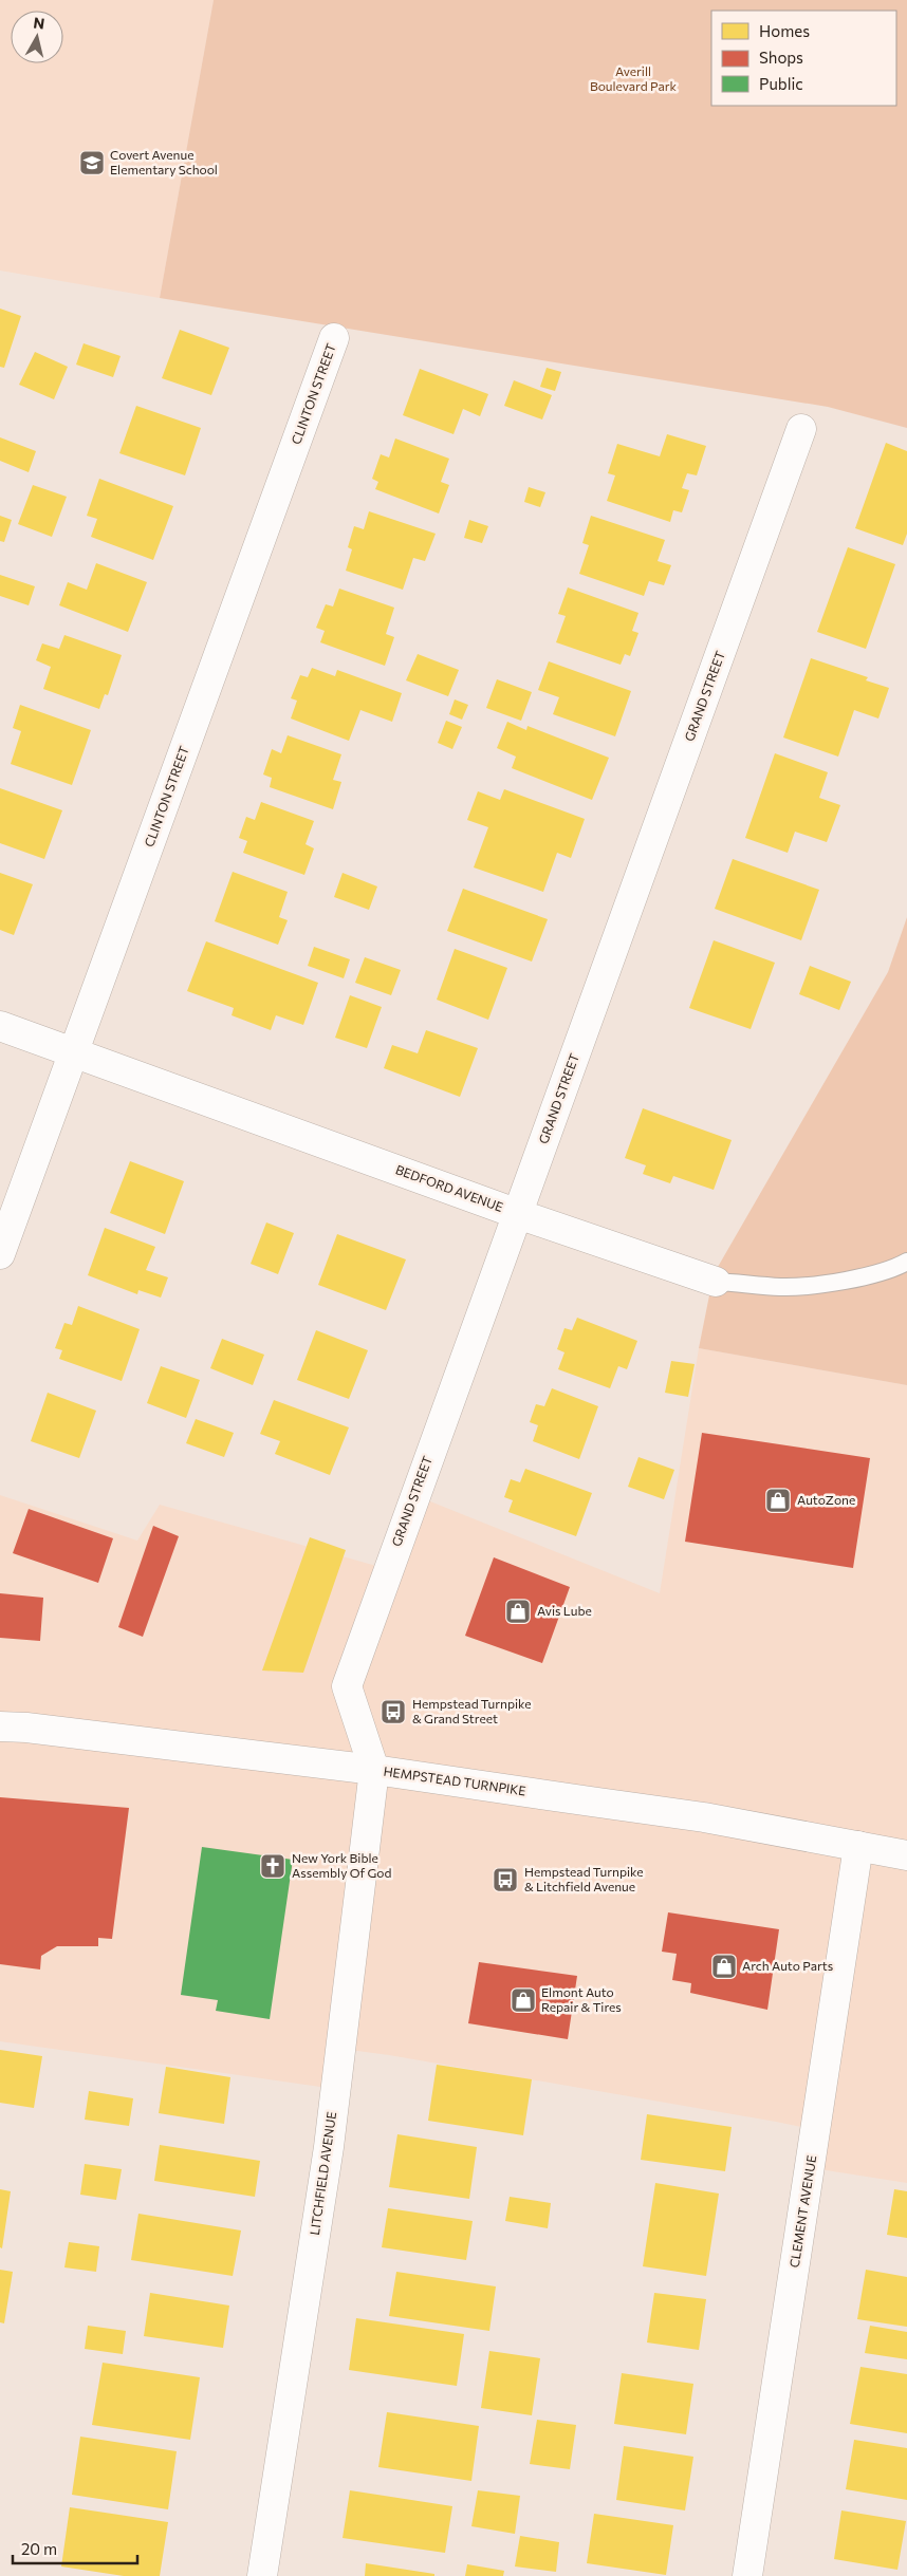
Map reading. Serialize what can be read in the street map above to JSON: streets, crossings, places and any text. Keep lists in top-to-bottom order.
{
  "streets": {
    "street": [
      "CLINTON STREET",
      "GRAND STREET",
      "BEDFORD AVENUE",
      "HEMPSTEAD TURNPIKE",
      "LITCHFIELD AVENUE",
      "CLEMENT AVENUE"
    ]
  },
  "crossings": [
    ["CLINTON STREET", "BEDFORD AVENUE"],
    ["GRAND STREET", "BEDFORD AVENUE"],
    ["GRAND STREET", "HEMPSTEAD TURNPIKE"],
    ["GRAND STREET", "LITCHFIELD AVENUE"],
    ["HEMPSTEAD TURNPIKE", "LITCHFIELD AVENUE"],
    ["HEMPSTEAD TURNPIKE", "CLEMENT AVENUE"]
  ],
  "parks": ["Averill Boulevard Park"],
  "places": {
    "school or university": ["Covert Avenue Elementary School"],
    "shop": [
      "AutoZone",
      "Avis Lube",
      "Arch Auto Parts",
      "Elmont Auto Repair & Tires"
    ],
    "bus stop": ["Hempstead Turnpike & Grand Street", "Hempstead Turnpike & Litchfield Avenue"],
    "church": ["New York Bible Assembly Of God"]
  },
  "legend": ["Homes", "Shops", "Public"],
  "scale_bar": "20 m",
  "north": "top"
}
